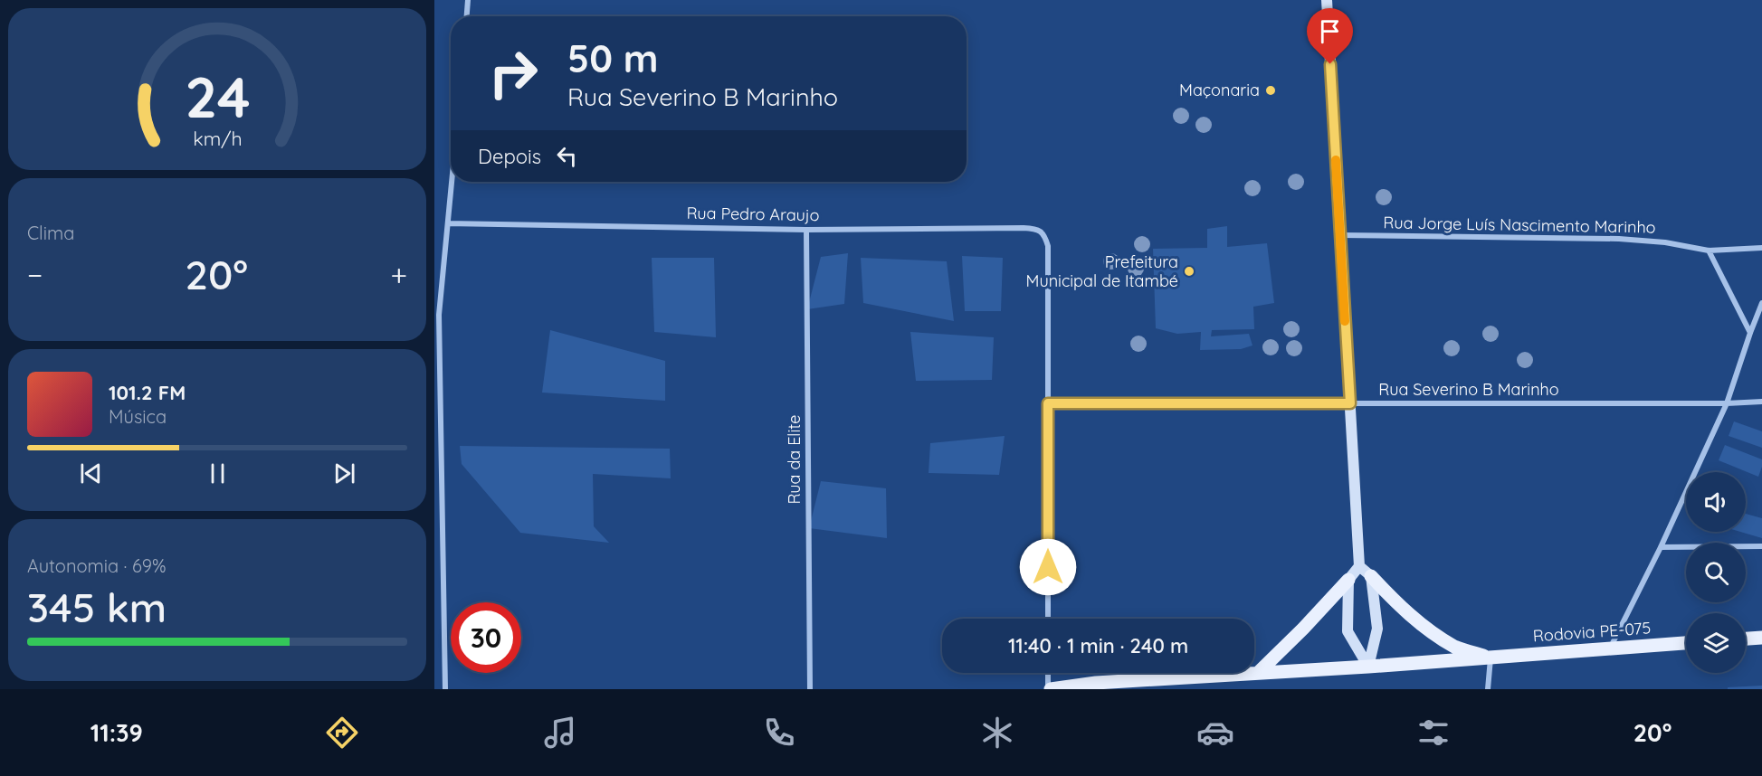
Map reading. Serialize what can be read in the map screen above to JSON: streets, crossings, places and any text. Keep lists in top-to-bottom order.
{
  "streets": {
    "main road": ["Rodovia PE-075"],
    "street": [
      "Rua Pedro Araujo",
      "Rua Jorge Luís Nascimento Marinho",
      "Rua Severino B Marinho",
      "Rua da Elite"
    ]
  },
  "crossings": [
    ["Rua Pedro Araujo", "Rua Severino B Marinho"],
    ["Rua Pedro Araujo", "Rua da Elite"]
  ],
  "places": ["Maçonaria", "Prefeitura Municipal de Itambé"],
  "page": {
    "turn": ["50 m", "Rua Severino B Marinho"],
    "then": "Depois",
    "tile": [
      "Clima",
      ["Autonomia · 69%", "345 km"]
    ],
    "heat": ["−", "20°", "+"],
    "song": ["101.2 FM", "Música"],
    "limit": "30",
    "trip": "11:40 · 1 min · 240 m",
    "tabs": ["11:39", "20°"],
    "gauge": ["24", "km/h"]
  }
}
